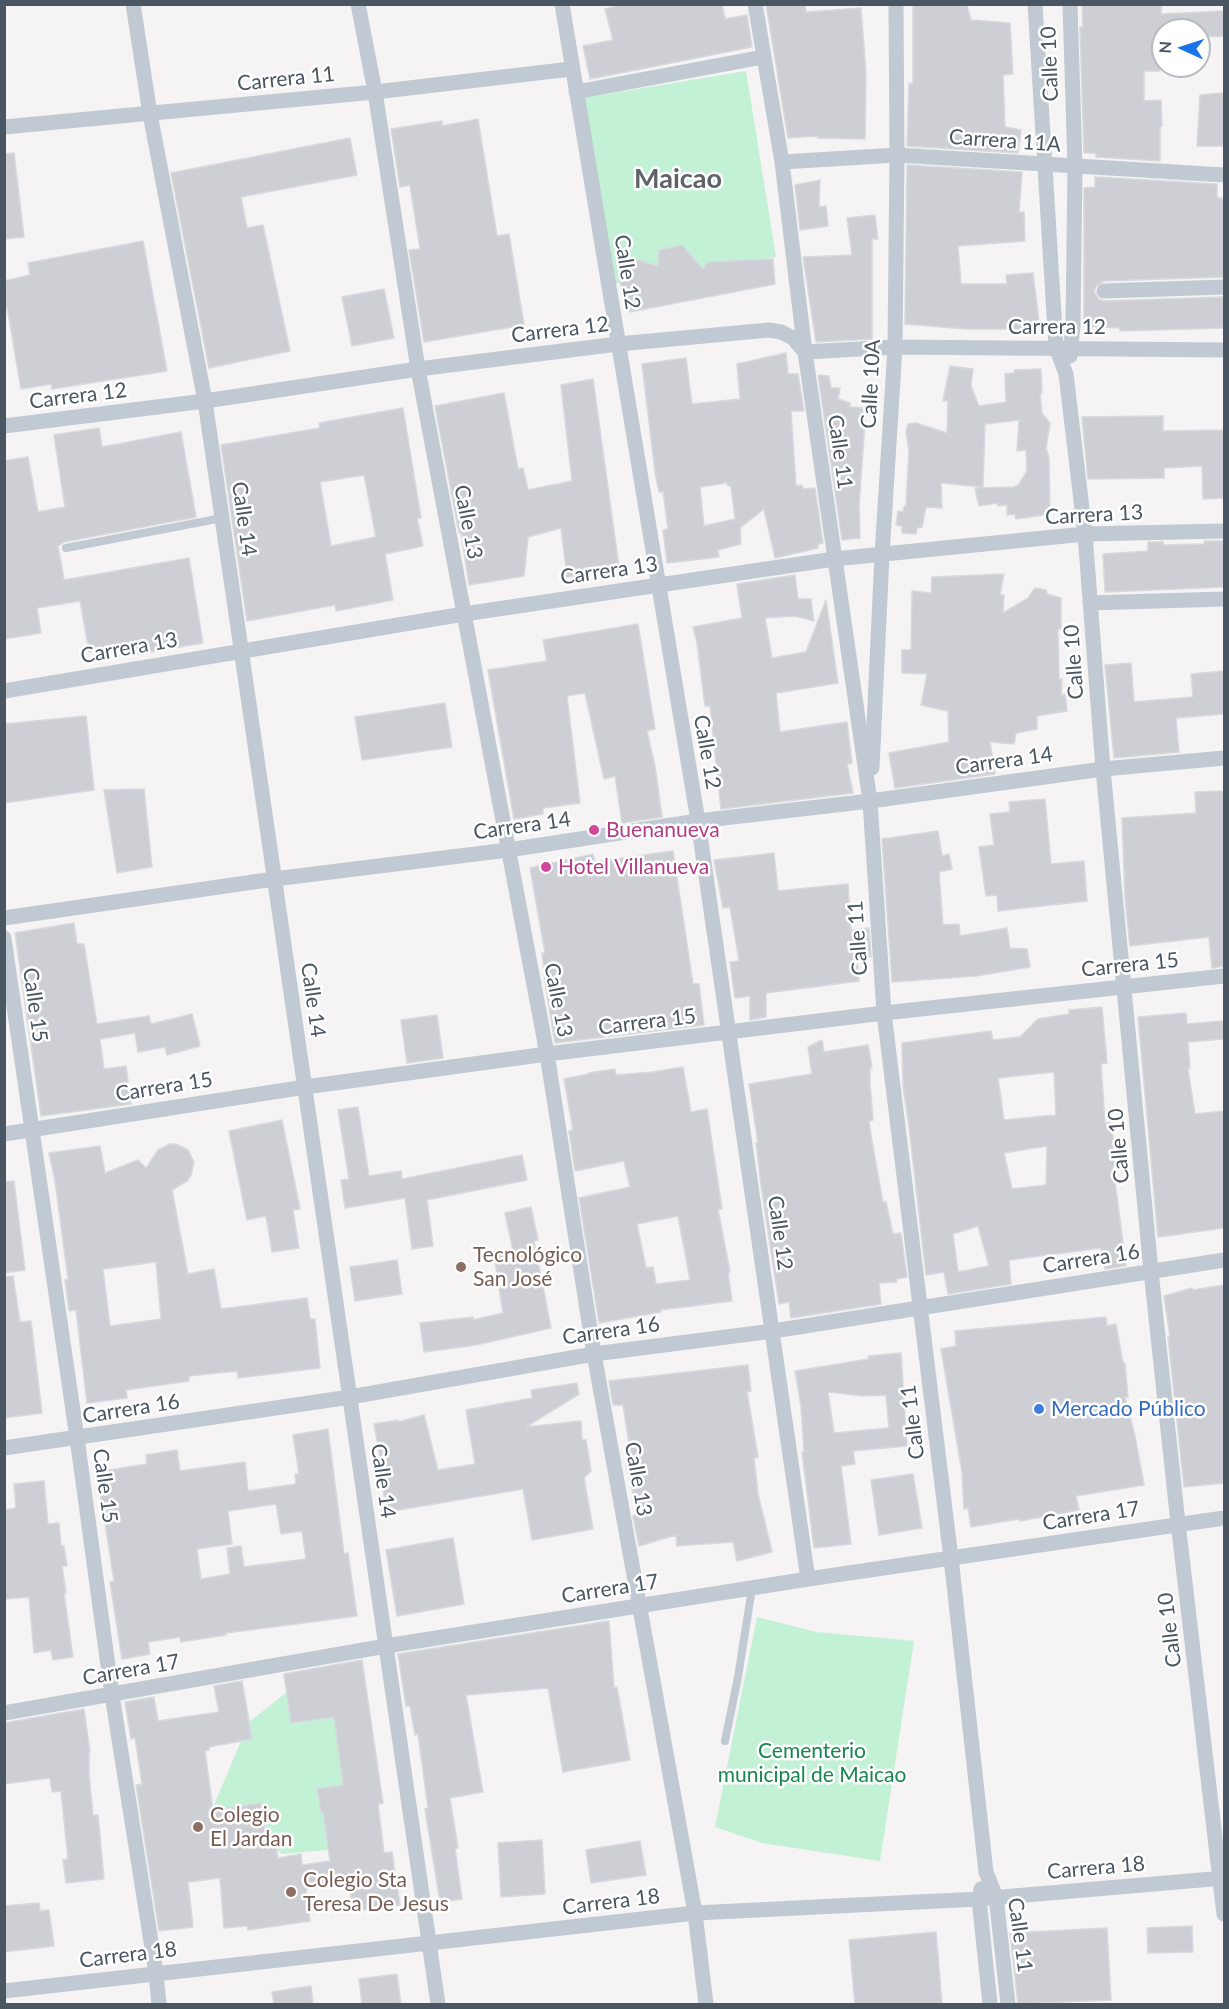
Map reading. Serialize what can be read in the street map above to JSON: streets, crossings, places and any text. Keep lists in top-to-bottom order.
{
  "streets": {
    "street": [
      "Calle 10",
      "Carrera 11",
      "Carrera 11A",
      "Calle 12",
      "Carrera 12",
      "Calle 10A",
      "Calle 11",
      "Carrera 13",
      "Calle 14",
      "Calle 13",
      "Carrera 14",
      "Carrera 15",
      "Calle 15",
      "Carrera 16",
      "Carrera 17",
      "Carrera 18"
    ]
  },
  "crossings": [
    ["Calle 10", "Carrera 11A"],
    ["Calle 10", "Carrera 12"],
    ["Calle 10", "Carrera 13"],
    ["Calle 10", "Carrera 14"],
    ["Calle 10", "Carrera 15"],
    ["Calle 10", "Carrera 16"],
    ["Calle 10", "Carrera 17"],
    ["Calle 10", "Carrera 18"],
    ["Carrera 11", "Calle 12"],
    ["Carrera 11", "Calle 14"],
    ["Carrera 11", "Calle 13"],
    ["Carrera 11A", "Calle 10A"],
    ["Carrera 11A", "Calle 11"],
    ["Calle 12", "Carrera 12"],
    ["Calle 12", "Carrera 13"],
    ["Calle 12", "Carrera 14"],
    ["Calle 12", "Carrera 15"],
    ["Calle 12", "Carrera 16"],
    ["Calle 12", "Carrera 17"],
    ["Carrera 12", "Calle 10A"],
    ["Carrera 12", "Calle 11"],
    ["Carrera 12", "Calle 14"],
    ["Carrera 12", "Calle 13"],
    ["Calle 10A", "Calle 11"],
    ["Calle 10A", "Carrera 13"],
    ["Calle 10A", "Carrera 14"],
    ["Calle 11", "Carrera 13"],
    ["Calle 11", "Carrera 14"],
    ["Calle 11", "Carrera 15"],
    ["Calle 11", "Carrera 16"],
    ["Calle 11", "Carrera 17"],
    ["Calle 11", "Carrera 18"],
    ["Carrera 13", "Calle 14"],
    ["Carrera 13", "Calle 13"],
    ["Calle 14", "Carrera 14"],
    ["Calle 14", "Carrera 15"],
    ["Calle 14", "Carrera 16"],
    ["Calle 14", "Carrera 17"],
    ["Calle 14", "Carrera 18"],
    ["Calle 13", "Carrera 14"],
    ["Calle 13", "Carrera 15"],
    ["Calle 13", "Carrera 16"],
    ["Calle 13", "Carrera 17"],
    ["Calle 13", "Carrera 18"],
    ["Carrera 15", "Calle 15"],
    ["Calle 15", "Carrera 16"],
    ["Calle 15", "Carrera 17"],
    ["Calle 15", "Carrera 18"]
  ],
  "districts": ["Maicao"],
  "parks": ["Cementerio municipal de Maicao"],
  "places": [
    "Buenanueva",
    "Hotel Villanueva",
    "Tecnológico San José",
    "Mercado Público",
    "Colegio El Jardan",
    "Colegio Sta Teresa De Jesus"
  ],
  "north": "left"
}
